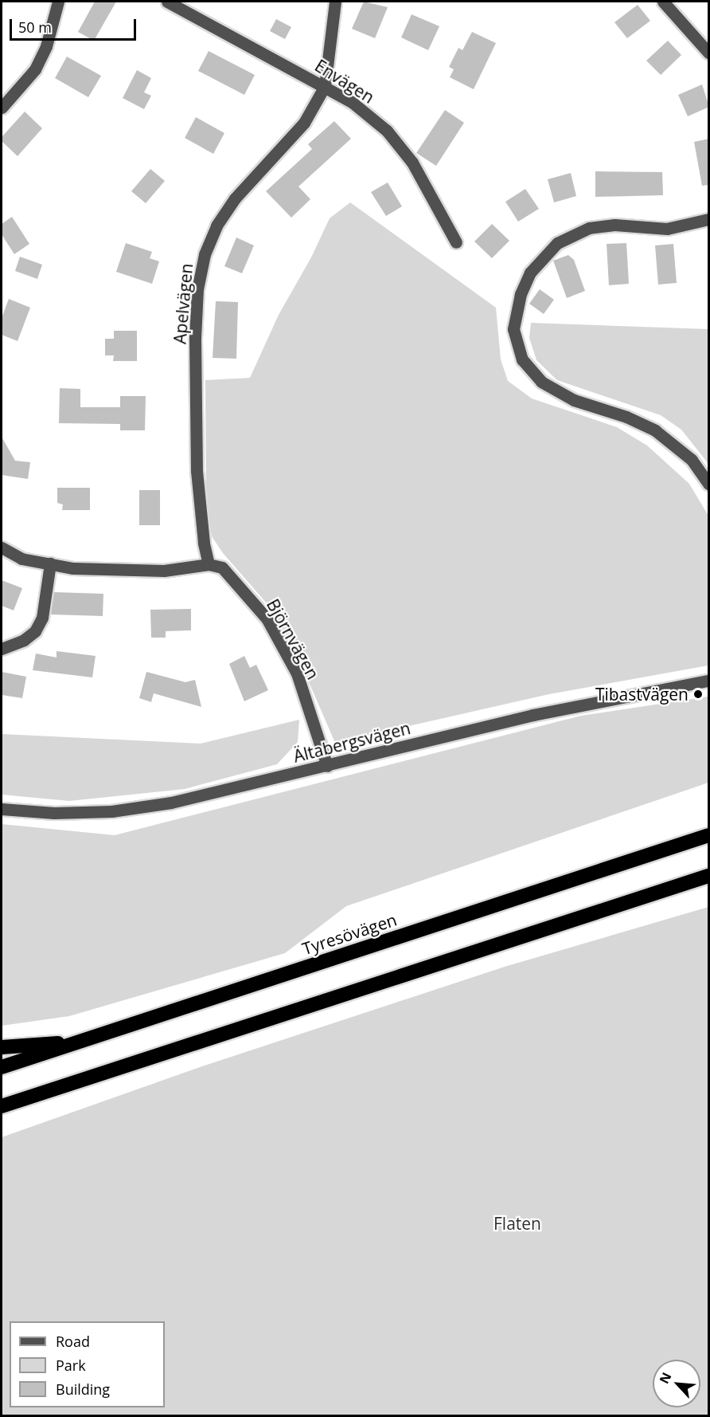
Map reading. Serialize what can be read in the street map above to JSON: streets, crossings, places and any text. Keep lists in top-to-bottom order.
{
  "streets": {
    "highway": ["Tyresövägen"],
    "street": [
      "Envägen",
      "Apelvägen",
      "Björnvägen",
      "Ältabergsvägen"
    ]
  },
  "crossings": [
    ["Envägen", "Apelvägen"],
    ["Apelvägen", "Björnvägen"],
    ["Björnvägen", "Ältabergsvägen"]
  ],
  "parks": ["Flaten"],
  "places": ["Tibastvägen"],
  "legend": ["Road", "Park", "Building"],
  "scale_bar": "50 m",
  "north": "top left"
}
